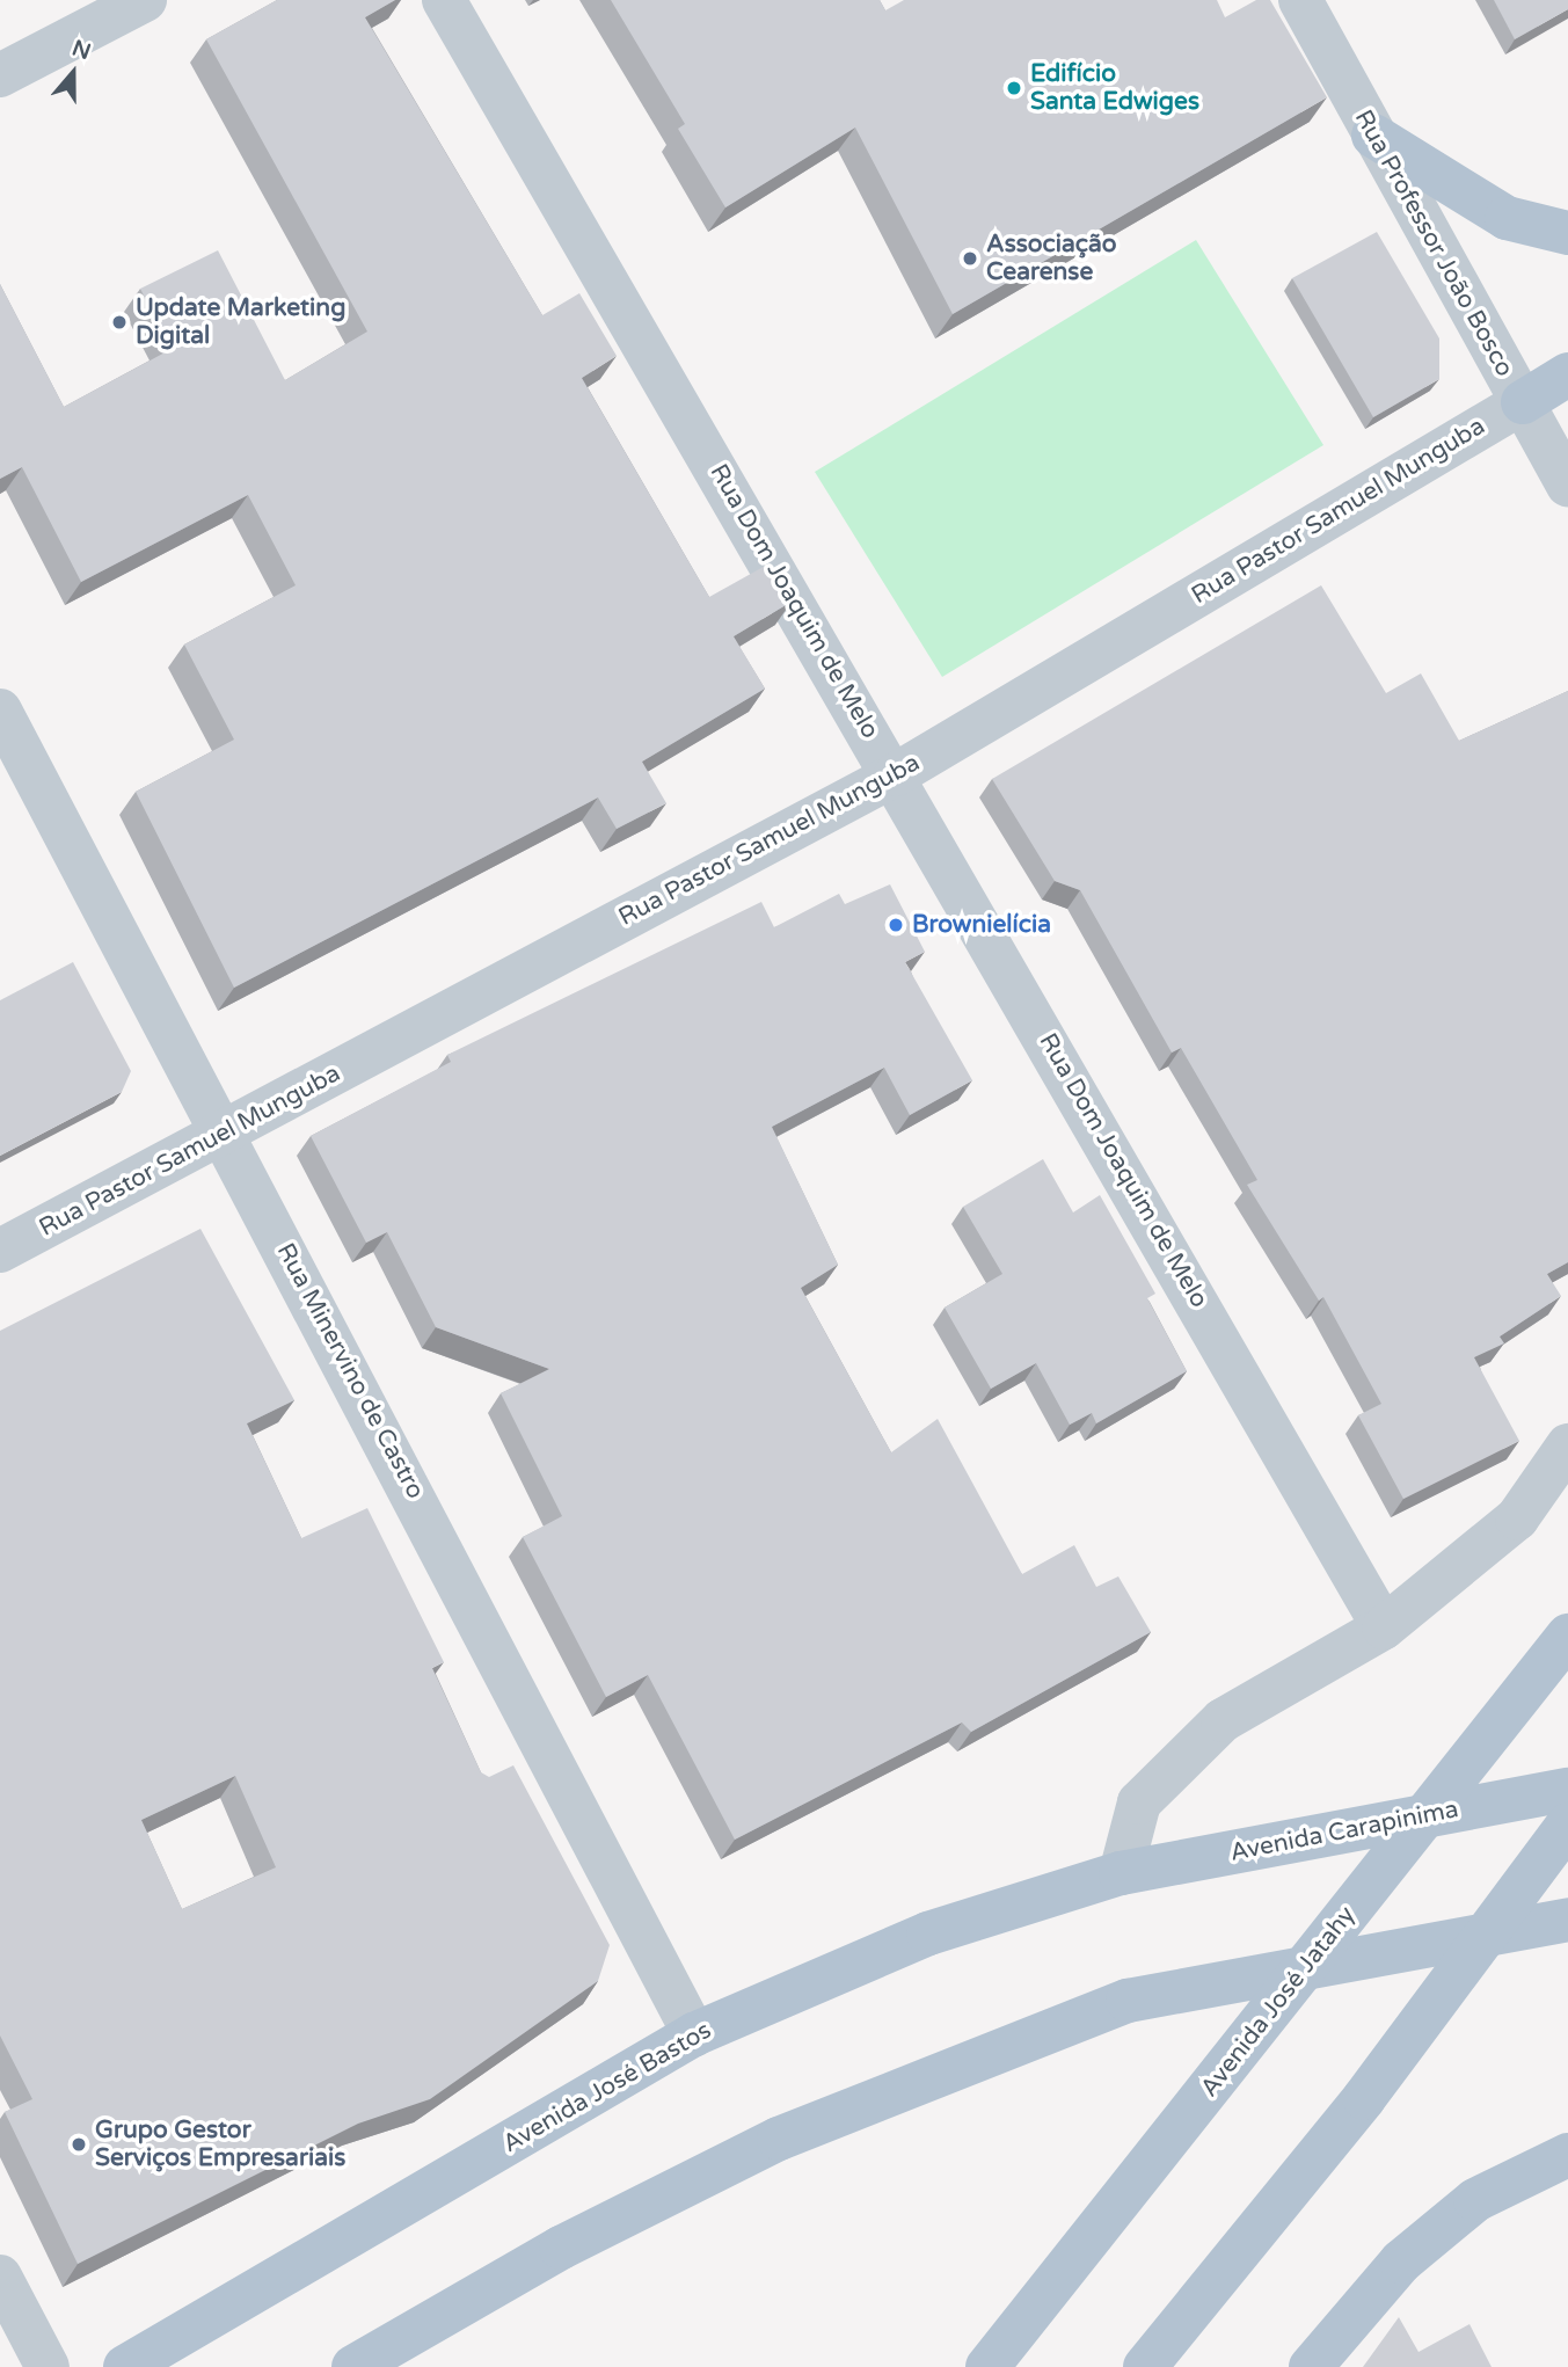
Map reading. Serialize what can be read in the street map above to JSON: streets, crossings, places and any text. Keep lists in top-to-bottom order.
{
  "streets": {
    "main road": ["Avenida Carapinima", "Avenida José Jatahy", "Avenida José Bastos"],
    "street": [
      "Rua Professor João Bosco",
      "Rua Pastor Samuel Munguba",
      "Rua Dom Joaquim de Melo",
      "Rua Minervino de Castro"
    ]
  },
  "crossings": [
    ["Rua Professor João Bosco", "Rua Pastor Samuel Munguba"],
    ["Rua Pastor Samuel Munguba", "Rua Dom Joaquim de Melo"],
    ["Rua Pastor Samuel Munguba", "Rua Minervino de Castro"],
    ["Rua Minervino de Castro", "Avenida José Bastos"],
    ["Avenida Carapinima", "Avenida José Bastos"]
  ],
  "places": [
    "Edifício Santa Edwiges",
    "Associação Cearense",
    "Update Marketing Digital",
    "Brownielícia",
    "Grupo Gestor Serviços Empresariais"
  ],
  "north": "top"
}
